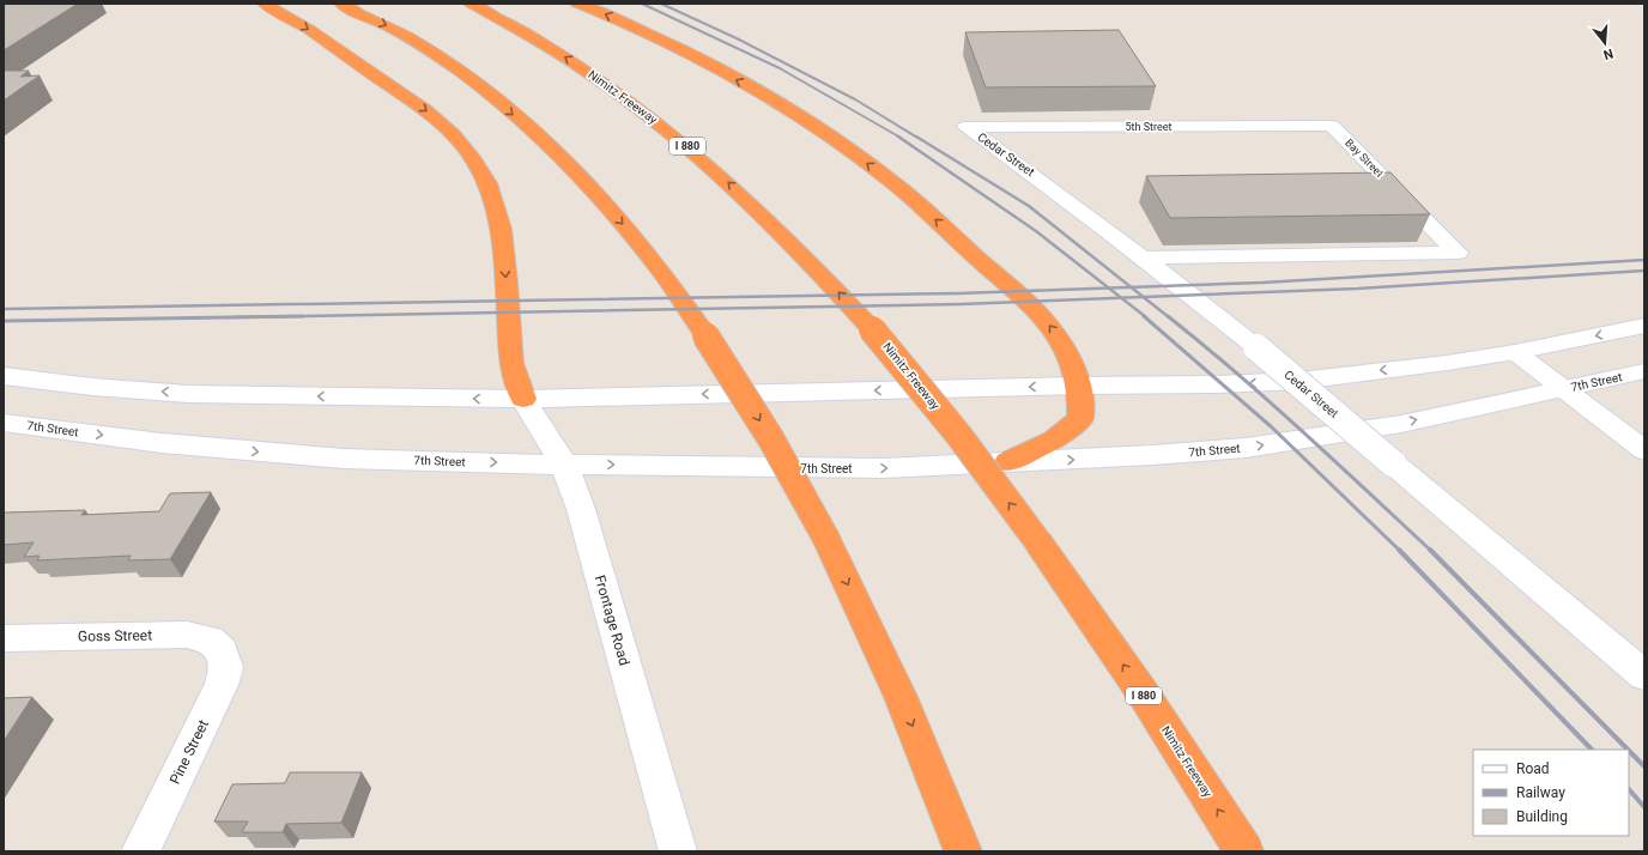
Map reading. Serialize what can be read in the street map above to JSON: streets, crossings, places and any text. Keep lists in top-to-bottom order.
{
  "streets": {
    "highway": ["Nimitz Freeway", "I 880"],
    "main road": [
      "5th Street",
      "Cedar Street",
      "Bay Street",
      "7th Street",
      "Frontage Road",
      "Goss Street",
      "Pine Street"
    ]
  },
  "crossings": [
    ["5th Street", "Cedar Street"],
    ["5th Street", "Bay Street"],
    ["Cedar Street", "Bay Street"],
    ["7th Street", "Frontage Road"],
    ["Goss Street", "Pine Street"]
  ],
  "legend": ["Road", "Railway", "Building"],
  "north": "bottom"
}
